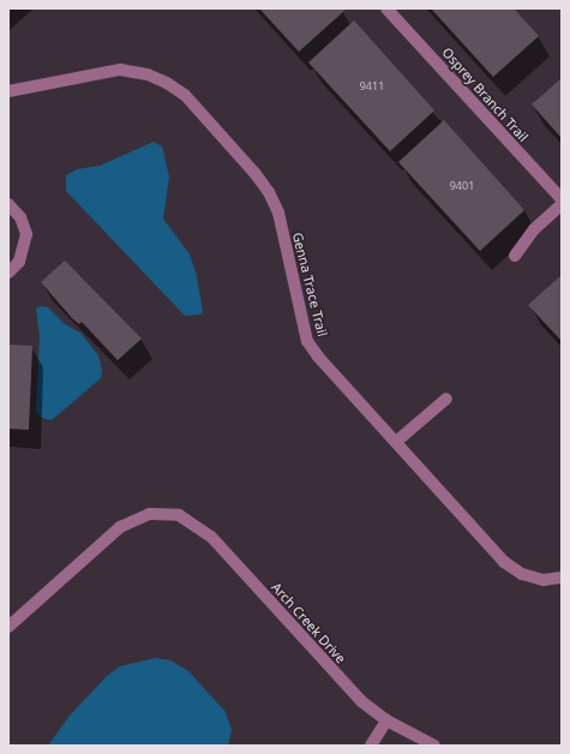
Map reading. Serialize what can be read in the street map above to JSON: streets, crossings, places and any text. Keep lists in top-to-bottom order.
{
  "streets": {
    "street": ["Osprey Branch Trail", "Genna Trace Trail", "Arch Creek Drive"]
  },
  "house_numbers": ["9411", "9401"]
}
